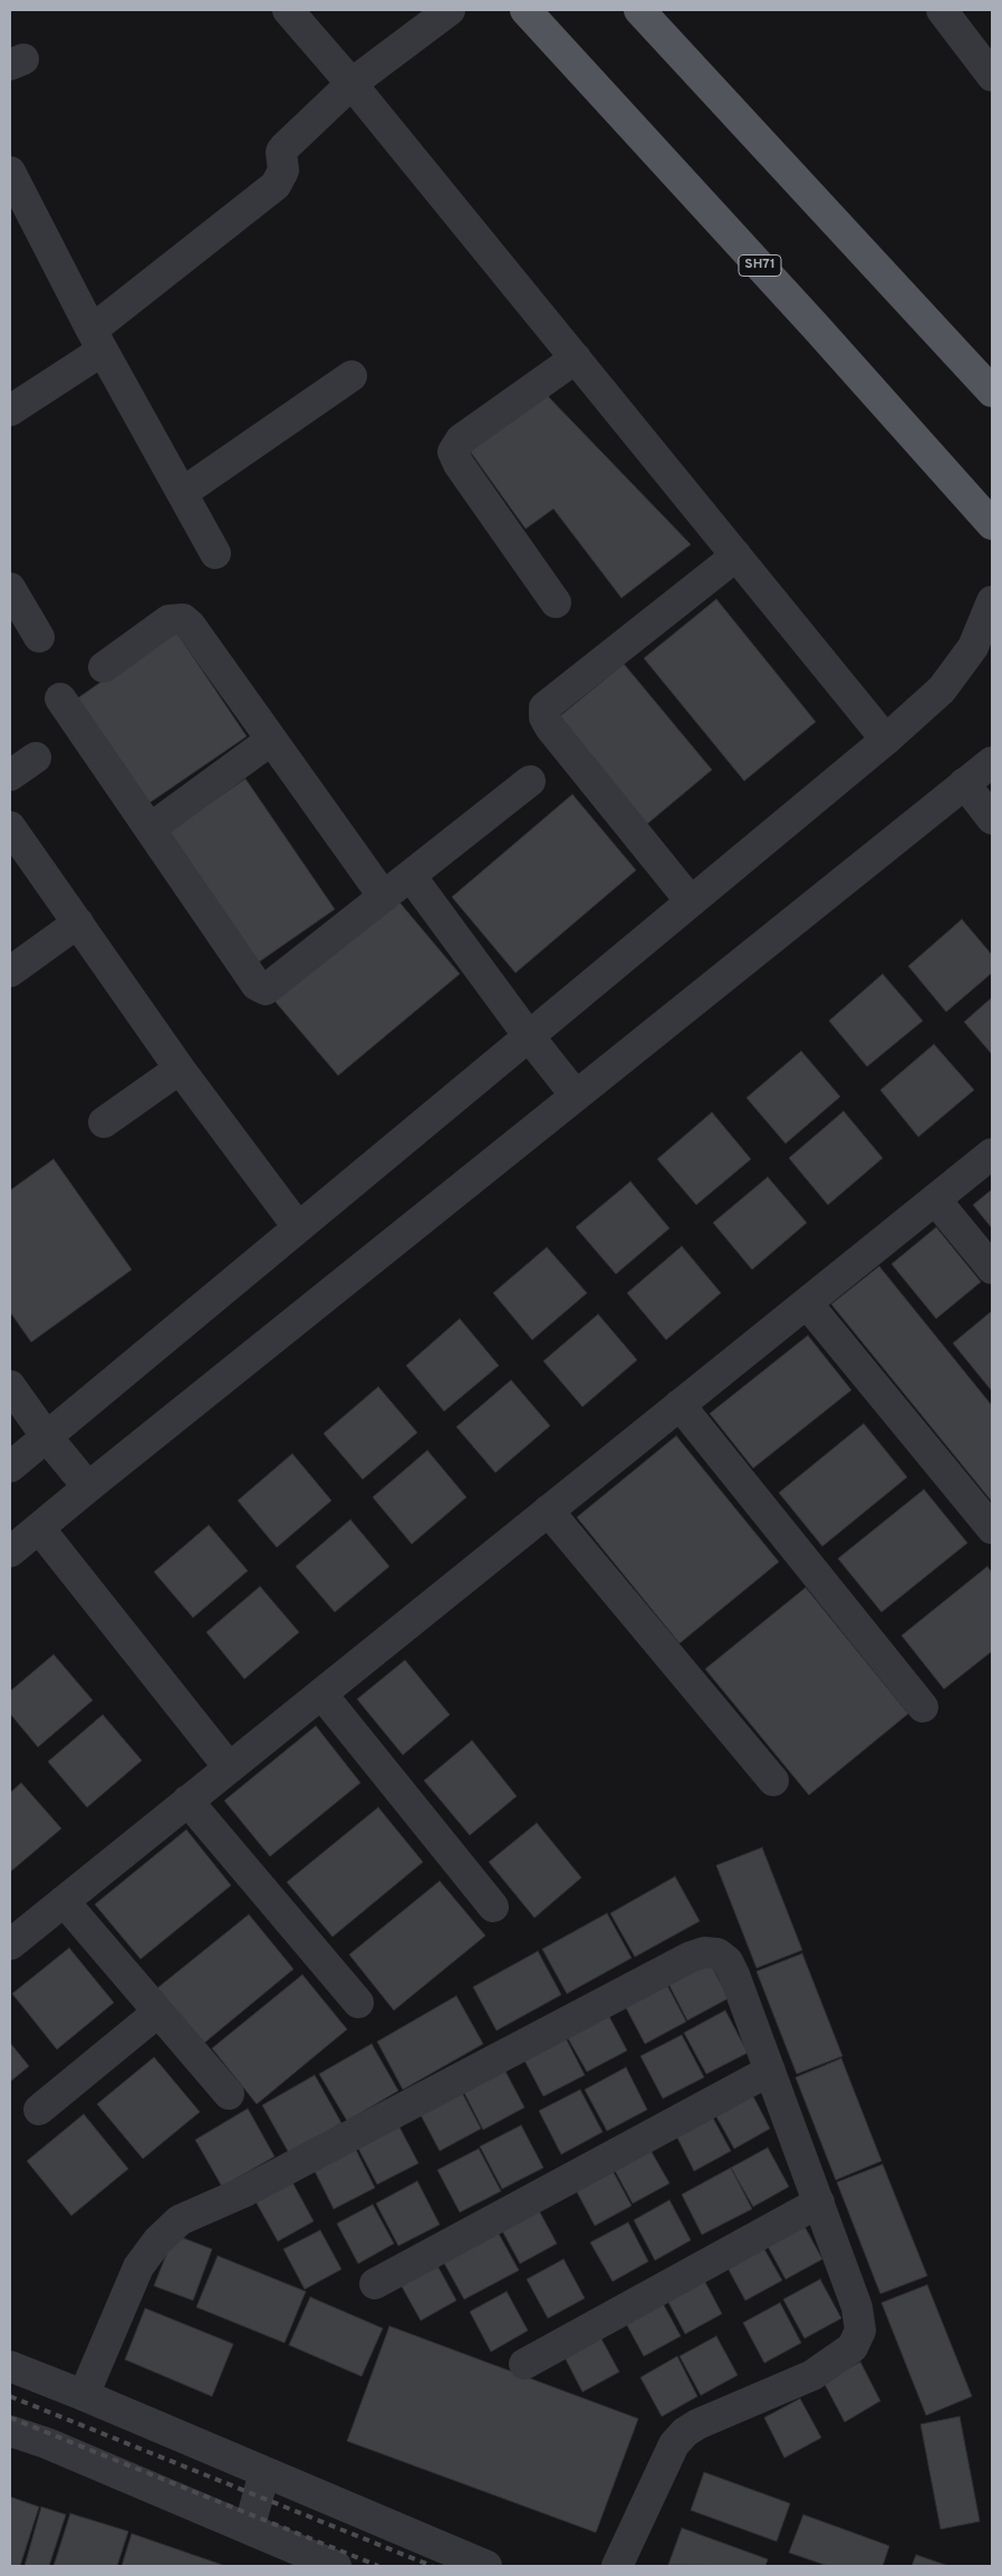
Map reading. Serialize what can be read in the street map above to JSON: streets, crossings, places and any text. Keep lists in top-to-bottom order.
{
  "streets": {
    "main road": ["SH71"]
  }
}
